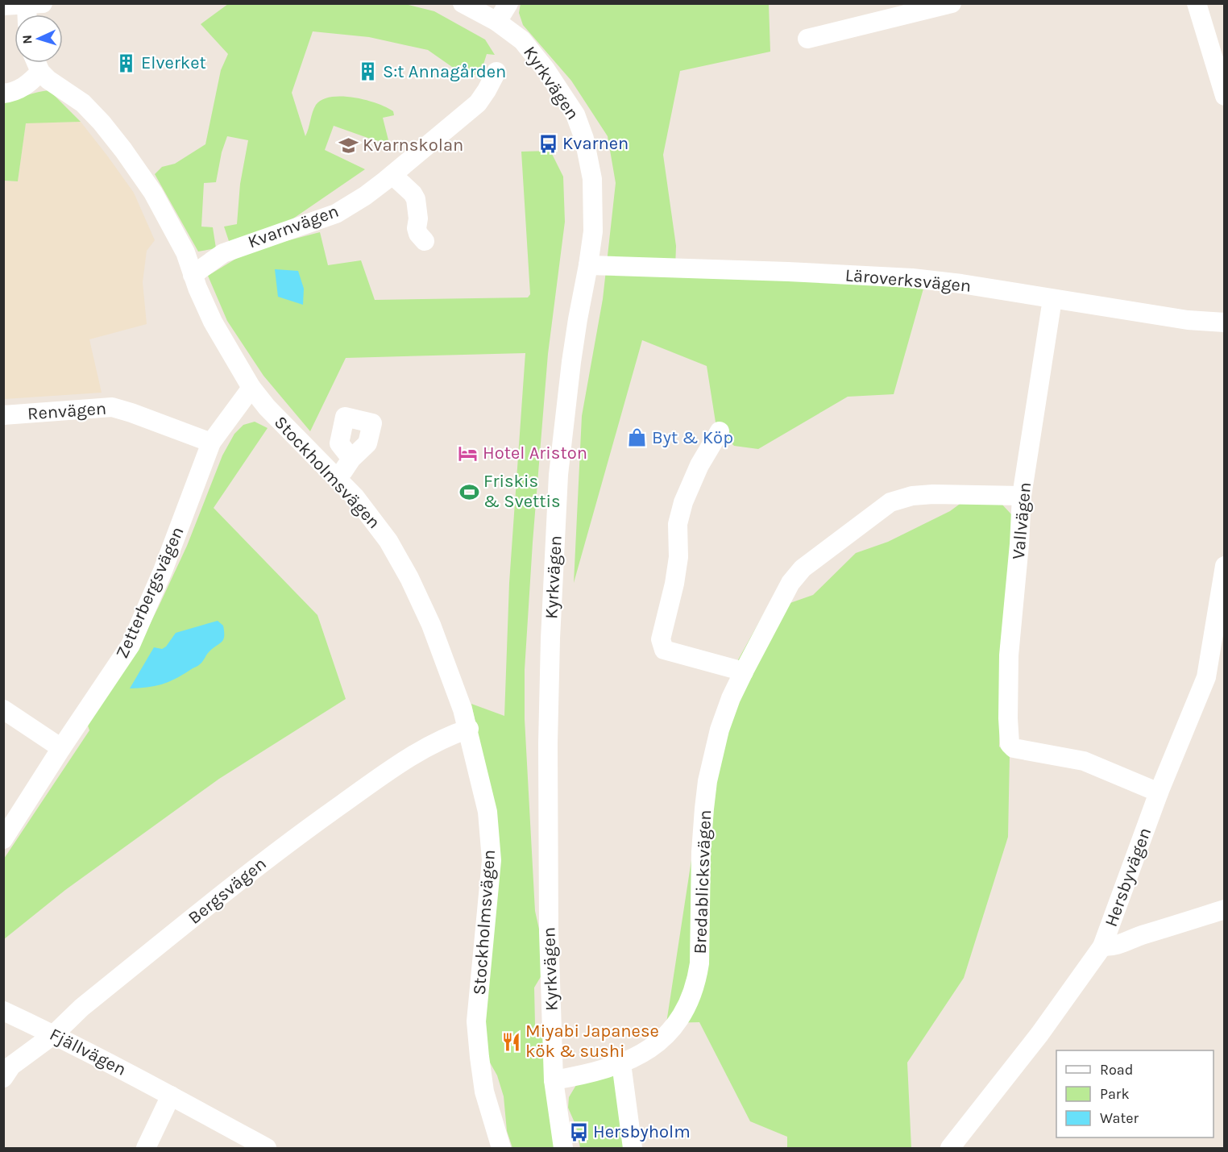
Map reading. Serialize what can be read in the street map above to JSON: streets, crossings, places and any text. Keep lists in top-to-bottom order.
{
  "streets": {
    "street": [
      "Kyrkvägen",
      "Kvarnvägen",
      "Läroverksvägen",
      "Renvägen",
      "Stockholmsvägen",
      "Vallvägen",
      "Zetterbergsvägen",
      "Hersbyvägen",
      "Bredablicksvägen",
      "Bergsvägen",
      "Fjällvägen"
    ]
  },
  "crossings": [
    ["Kyrkvägen", "Läroverksvägen"],
    ["Kyrkvägen", "Bredablicksvägen"],
    ["Kvarnvägen", "Stockholmsvägen"],
    ["Läroverksvägen", "Vallvägen"],
    ["Renvägen", "Zetterbergsvägen"],
    ["Stockholmsvägen", "Zetterbergsvägen"],
    ["Stockholmsvägen", "Bergsvägen"],
    ["Vallvägen", "Hersbyvägen"],
    ["Vallvägen", "Bredablicksvägen"],
    ["Bergsvägen", "Fjällvägen"]
  ],
  "places": {
    "building": ["Elverket", "S:t Annagården"],
    "bus stop": ["Kvarnen", "Hersbyholm"],
    "school or university": ["Kvarnskolan"],
    "shop": ["Byt & Köp"],
    "hotel": ["Hotel Ariston"],
    "sports": ["Friskis & Svettis"],
    "restaurant": ["Miyabi Japanese kök & sushi"]
  },
  "legend": ["Road", "Park", "Water"],
  "north": "left"
}
